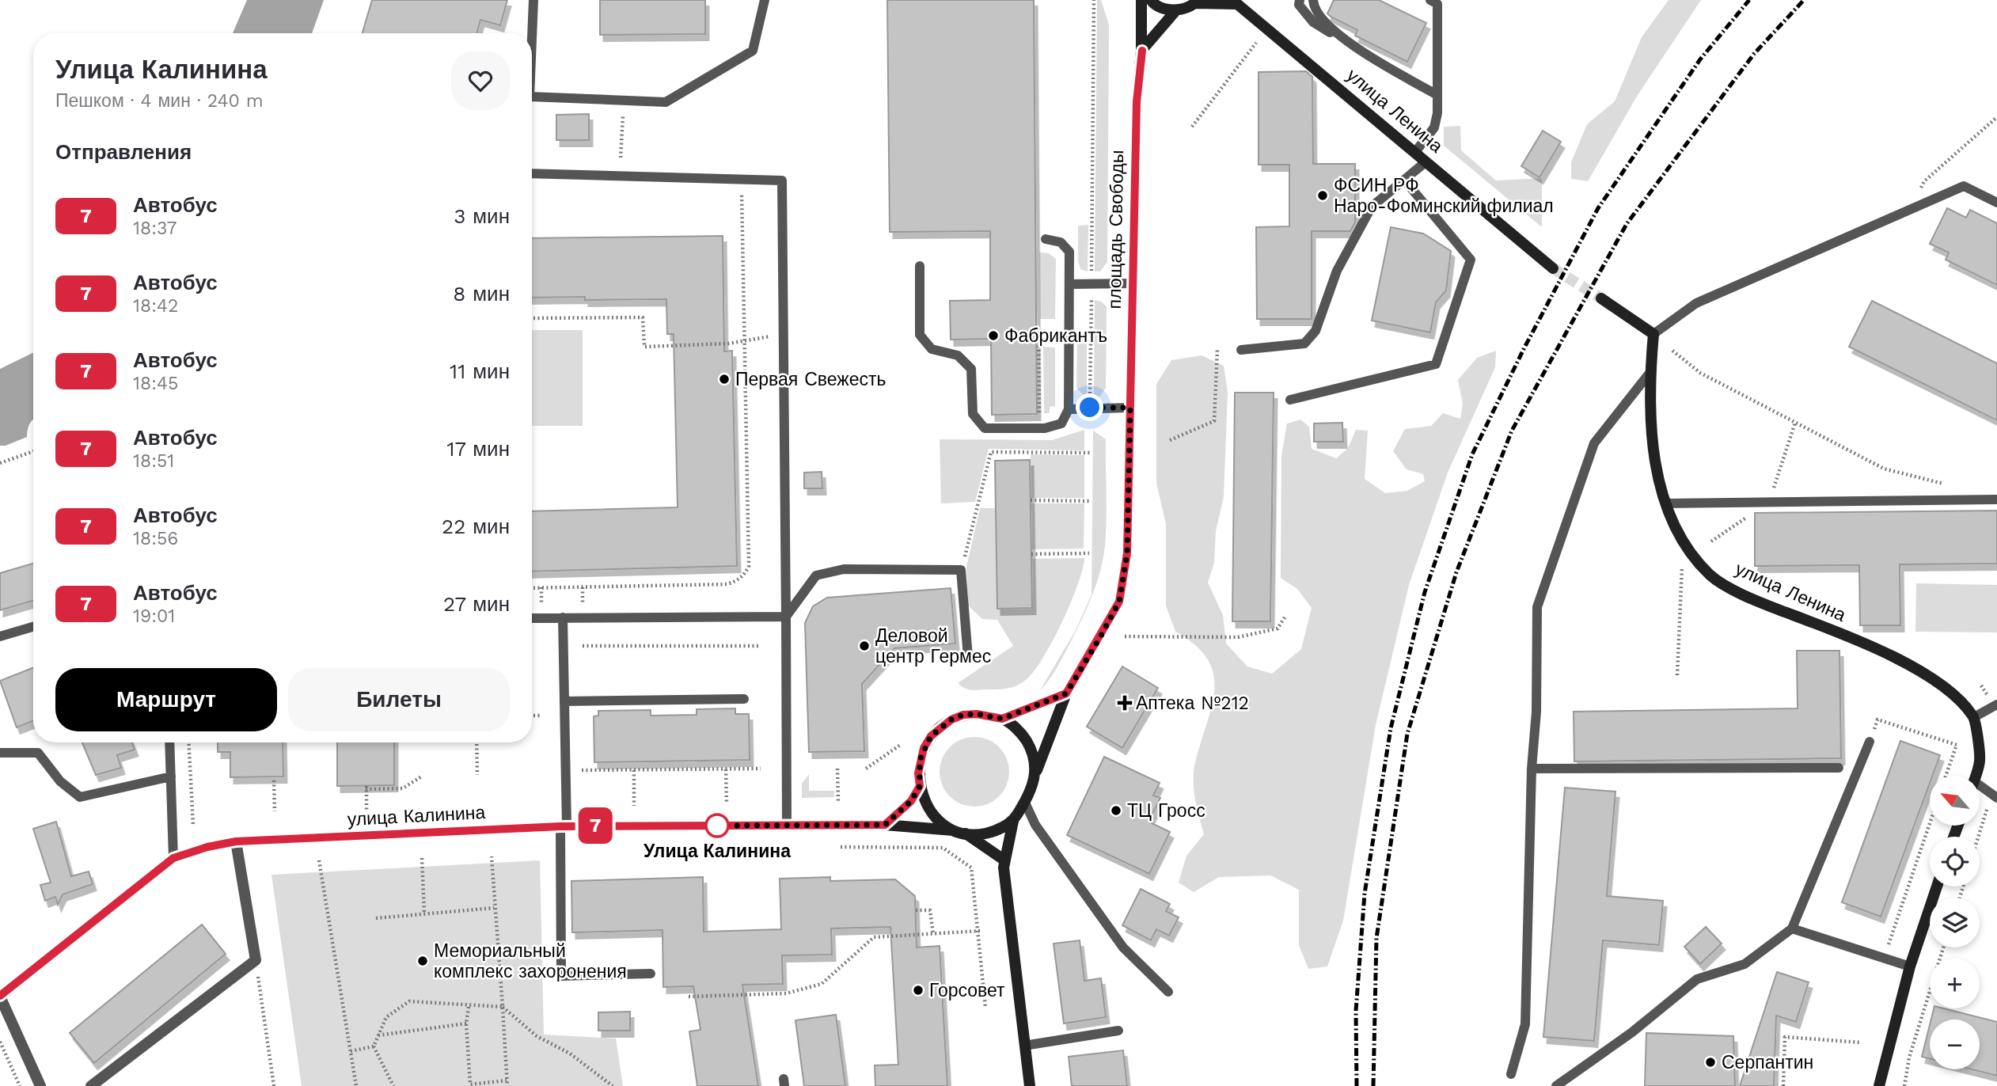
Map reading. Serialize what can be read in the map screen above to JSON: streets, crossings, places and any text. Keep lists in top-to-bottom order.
{
  "streets": {
    "street": ["улица Ленина", "площадь Свободы", "улица Калинина"]
  },
  "crossings": [
    ["площадь Свободы", "улица Калинина"]
  ],
  "places": {
    "other": [
      "ФСИН РФ Наро-Фоминский филиал",
      "Фабрикантъ",
      "Первая Свежесть",
      "Деловой центр Гермес",
      "ТЦ Гросс",
      "Улица Калинина",
      "Мемориальный комплекс захоронения",
      "Горсовет",
      "Серпантин"
    ],
    "health": ["Аптека №212"]
  },
  "lines": ["bus line 7"],
  "north": "top left",
  "page": {
    "on_map": "7",
    "heading": [
      ["Улица Калинина", "Пешком · 4 мин · 240 m"],
      "Отправления"
    ],
    "list": [
      {
        "mark": "7",
        "name": "Автобус",
        "note": "18:37",
        "value": "3 мин"
      },
      {
        "mark": "7",
        "name": "Автобус",
        "note": "18:42",
        "value": "8 мин"
      },
      {
        "mark": "7",
        "name": "Автобус",
        "note": "18:45",
        "value": "11 мин"
      },
      {
        "mark": "7",
        "name": "Автобус",
        "note": "18:51",
        "value": "17 мин"
      },
      {
        "mark": "7",
        "name": "Автобус",
        "note": "18:56",
        "value": "22 мин"
      },
      {
        "mark": "7",
        "name": "Автобус",
        "note": "19:01",
        "value": "27 мин"
      }
    ],
    "buttons": ["Маршрут", "Билеты"],
    "map_buttons": ["+", "−"]
  }
}
